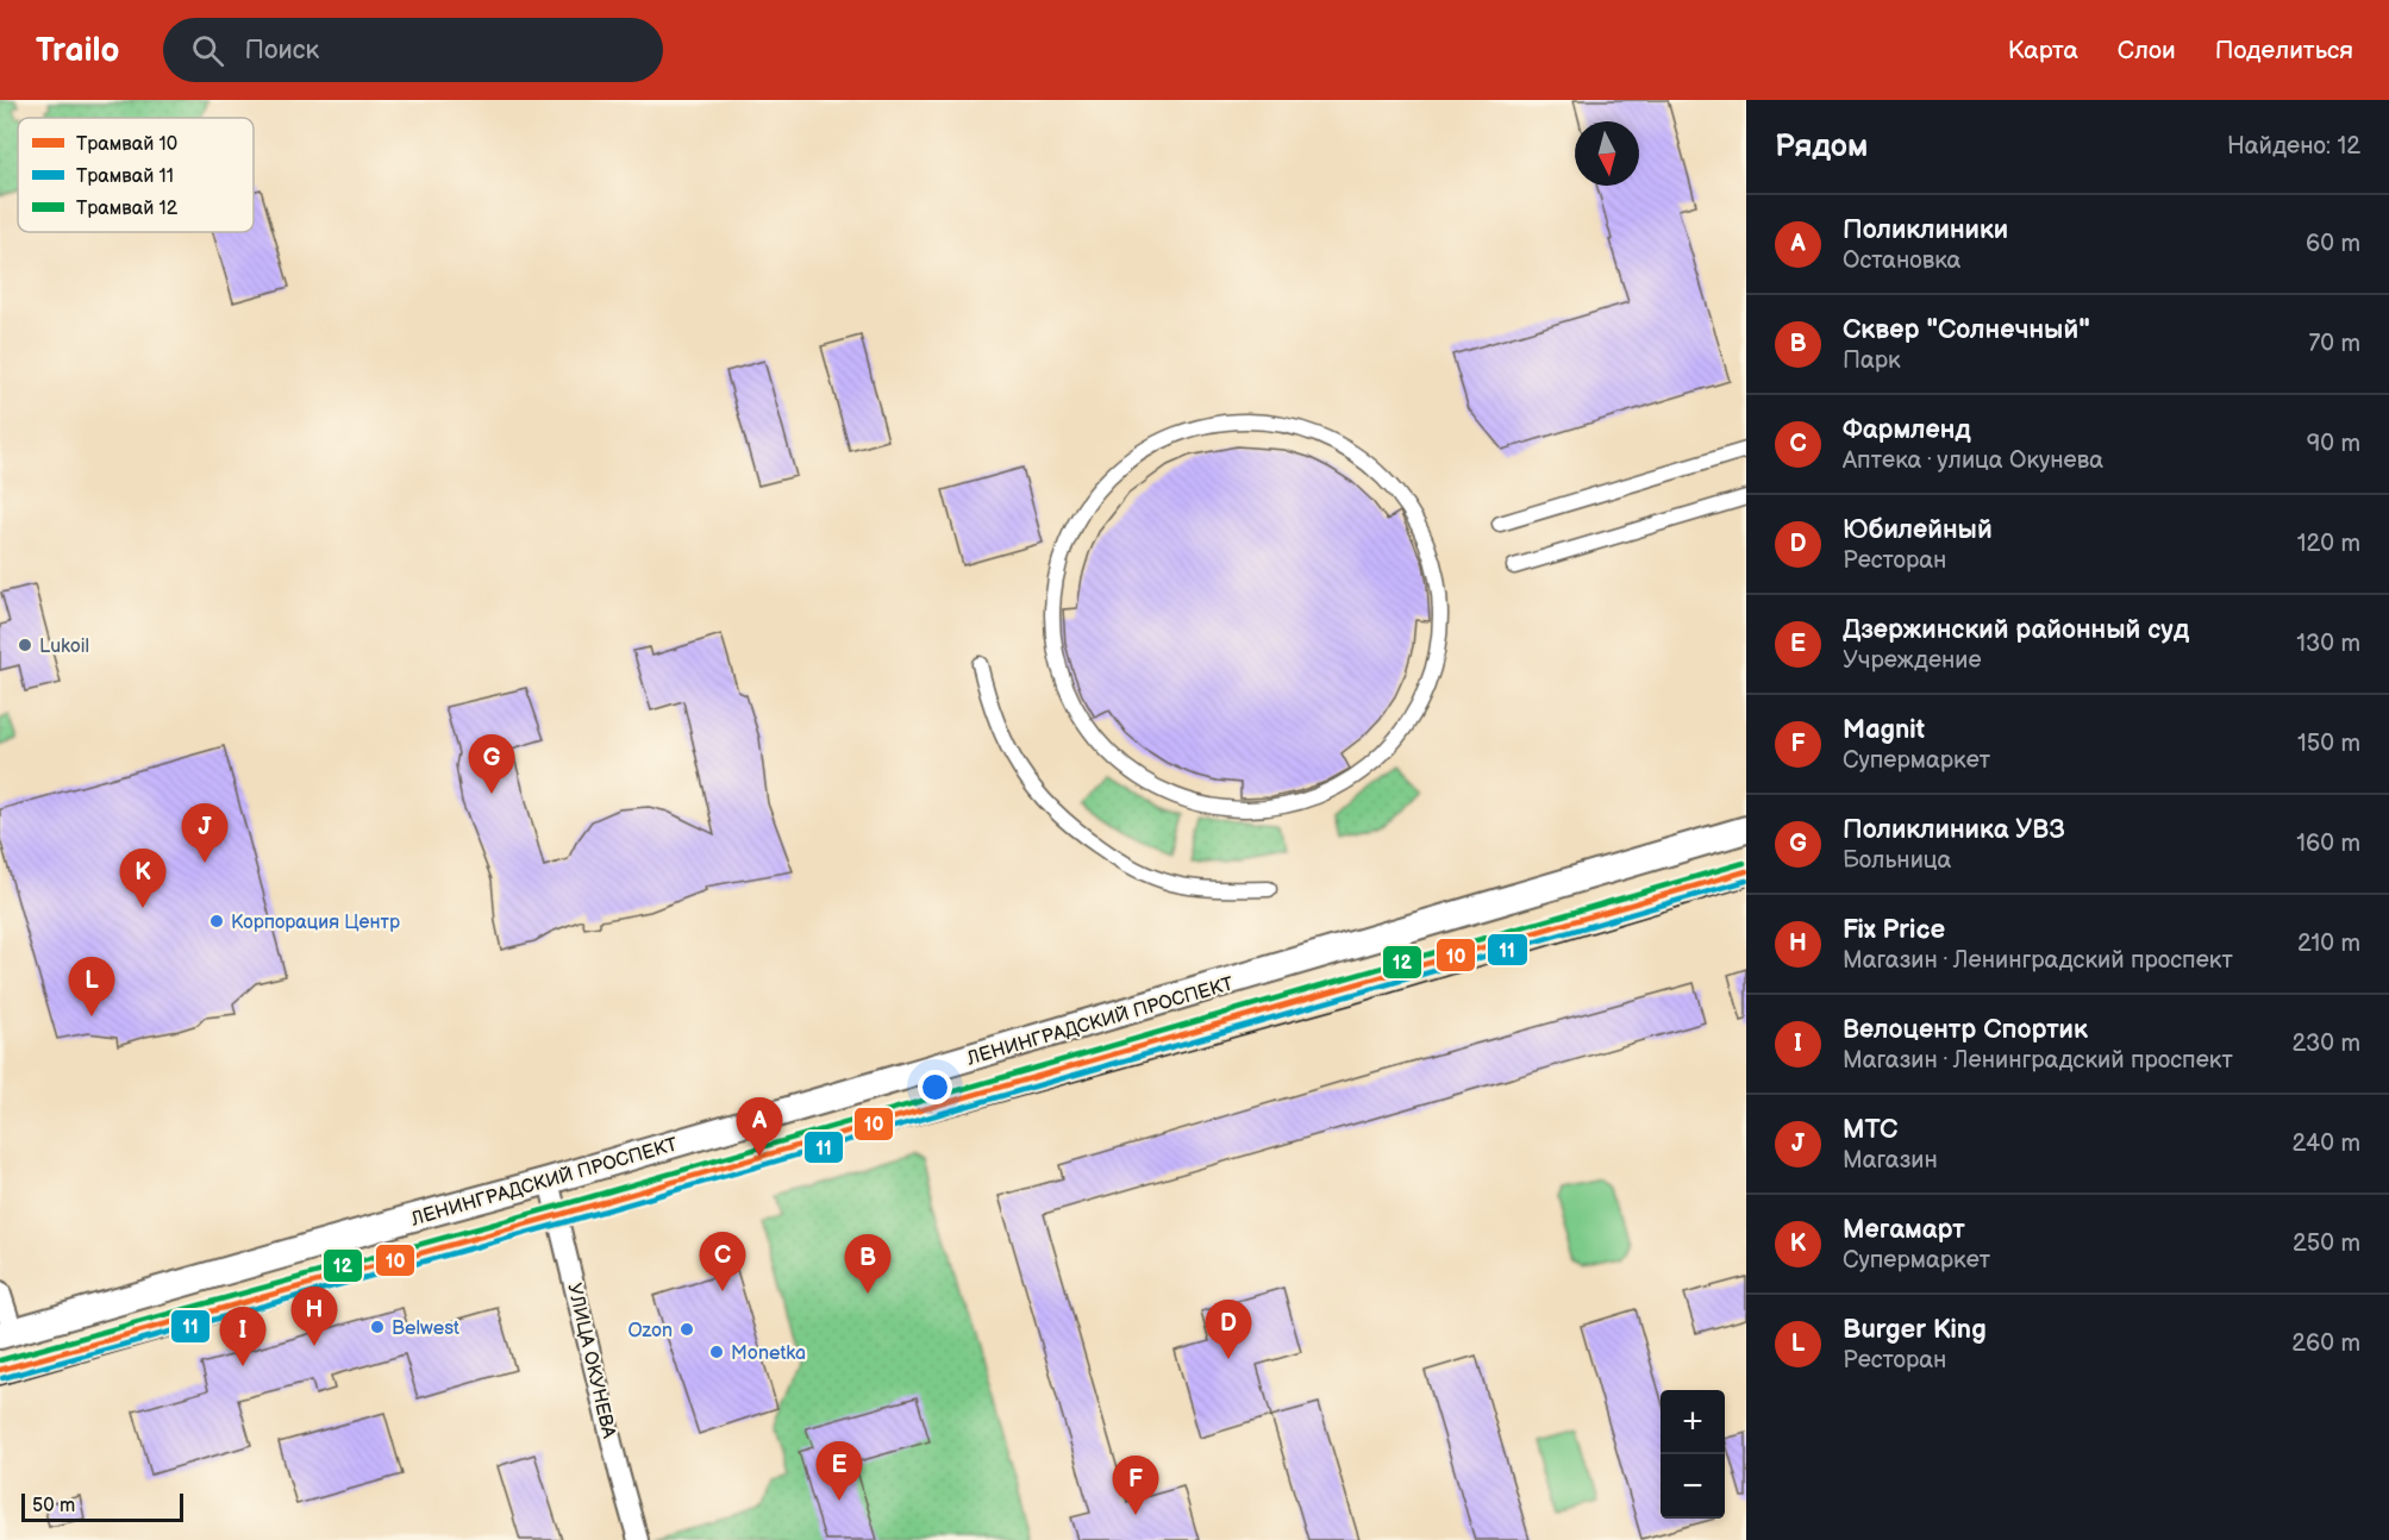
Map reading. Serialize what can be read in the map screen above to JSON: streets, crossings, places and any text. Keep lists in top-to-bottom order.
{
  "streets": {
    "main road": ["ЛЕНИНГРАДСКИЙ ПРОСПЕКТ"],
    "street": ["УЛИЦА ОКУНЕВА"]
  },
  "crossings": [
    ["ЛЕНИНГРАДСКИЙ ПРОСПЕКТ", "УЛИЦА ОКУНЕВА"]
  ],
  "places": [
    "Lukoil",
    "Корпорация Центр",
    "Belwest",
    "Ozon",
    "Monetka"
  ],
  "lines": ["tram line 12", "tram line 10", "tram line 11"],
  "legend": ["Трамвай 10", "Трамвай 11", "Трамвай 12"],
  "scale_bar": "50 m",
  "north": "bottom",
  "page": {
    "header": "Trailo",
    "search": "Поиск",
    "nav": ["Карта", "Слои", "Поделиться"],
    "heading": ["Рядом", "Найдено: 12"],
    "list": [
      {
        "mark": "A",
        "name": "Поликлиники",
        "note": "Остановка",
        "value": "60 m"
      },
      {
        "mark": "B",
        "name": "Сквер \"Солнечный\"",
        "note": "Парк",
        "value": "70 m"
      },
      {
        "mark": "C",
        "name": "Фармленд",
        "note": "Аптека · улица Окунева",
        "value": "90 m"
      },
      {
        "mark": "D",
        "name": "Юбилейный",
        "note": "Ресторан",
        "value": "120 m"
      },
      {
        "mark": "E",
        "name": "Дзержинский районный суд",
        "note": "Учреждение",
        "value": "130 m"
      },
      {
        "mark": "F",
        "name": "Magnit",
        "note": "Супермаркет",
        "value": "150 m"
      },
      {
        "mark": "G",
        "name": "Поликлиника УВЗ",
        "note": "Больница",
        "value": "160 m"
      },
      {
        "mark": "H",
        "name": "Fix Price",
        "note": "Магазин · Ленинградский проспект",
        "value": "210 m"
      },
      {
        "mark": "I",
        "name": "Велоцентр Спортик",
        "note": "Магазин · Ленинградский проспект",
        "value": "230 m"
      },
      {
        "mark": "J",
        "name": "МТС",
        "note": "Магазин",
        "value": "240 m"
      },
      {
        "mark": "K",
        "name": "Мегамарт",
        "note": "Супермаркет",
        "value": "250 m"
      },
      {
        "mark": "L",
        "name": "Burger King",
        "note": "Ресторан",
        "value": "260 m"
      }
    ],
    "pins": [
      "G",
      "J",
      "K",
      "L",
      "A",
      "C",
      "B",
      "H",
      "D",
      "I",
      "E",
      "F"
    ],
    "map_buttons": ["+", "−"],
    "scale": "50 m"
  }
}
